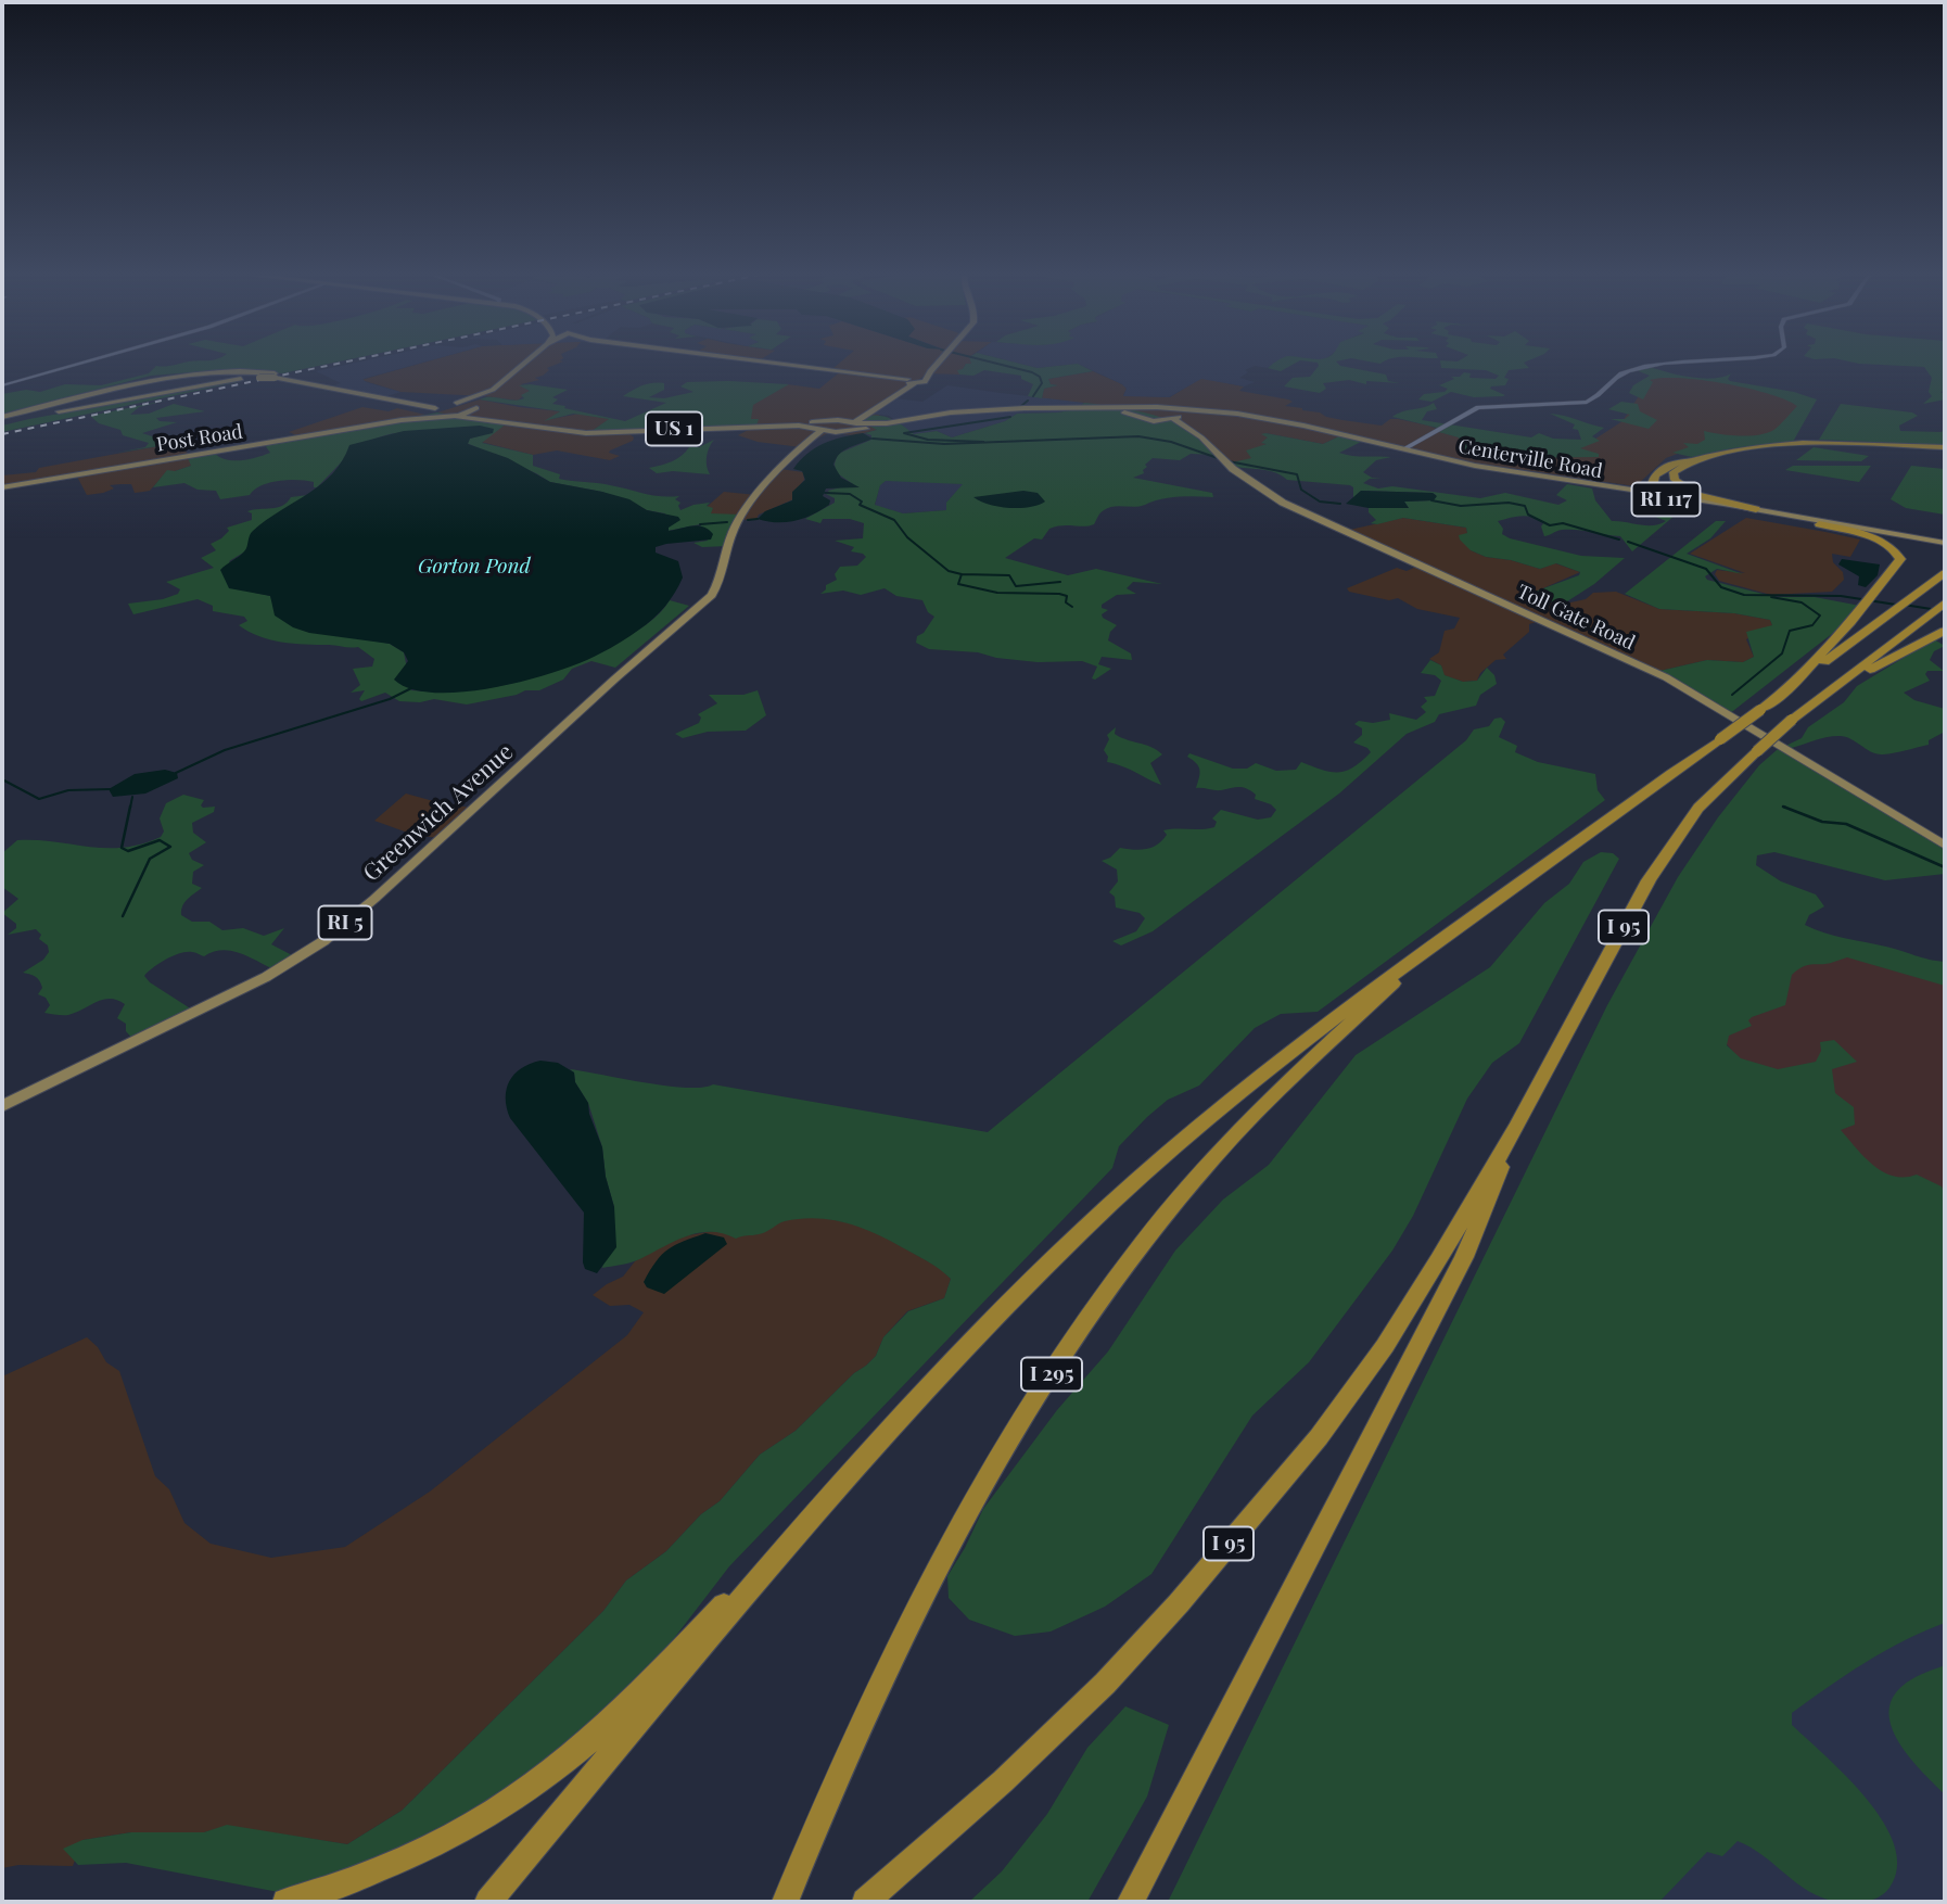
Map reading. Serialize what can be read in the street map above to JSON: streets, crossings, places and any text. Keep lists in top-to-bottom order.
{
  "streets": {
    "highway": ["I 95", "I 295"],
    "main road": [
      "US 1",
      "Post Road",
      "Centerville Road",
      "RI 117",
      "Toll Gate Road",
      "Greenwich Avenue",
      "RI 5"
    ]
  },
  "crossings": [
    ["US 1", "Post Road"],
    ["US 1", "Greenwich Avenue"],
    ["Centerville Road", "Toll Gate Road"]
  ],
  "water": ["Gorton Pond"]
}
